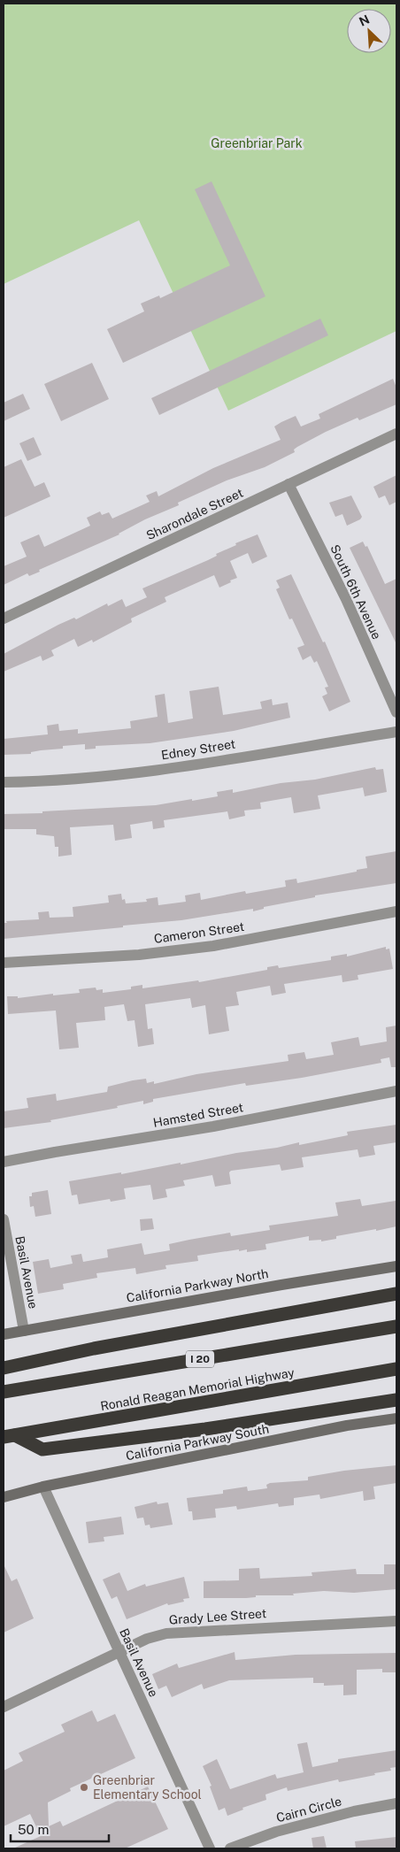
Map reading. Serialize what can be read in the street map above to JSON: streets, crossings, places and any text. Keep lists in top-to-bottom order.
{
  "streets": {
    "highway": ["I 20", "Ronald Reagan Memorial Highway"],
    "main road": ["California Parkway North", "California Parkway South"],
    "street": [
      "Sharondale Street",
      "South 6th Avenue",
      "Edney Street",
      "Cameron Street",
      "Hamsted Street",
      "Basil Avenue",
      "Grady Lee Street",
      "Cairn Circle"
    ]
  },
  "crossings": [
    ["Sharondale Street", "South 6th Avenue"],
    ["Basil Avenue", "California Parkway North"],
    ["Basil Avenue", "California Parkway South"],
    ["Basil Avenue", "Grady Lee Street"]
  ],
  "parks": ["Greenbriar Park"],
  "places": ["Greenbriar Elementary School"],
  "scale_bar": "50 m",
  "north": "top left"
}
